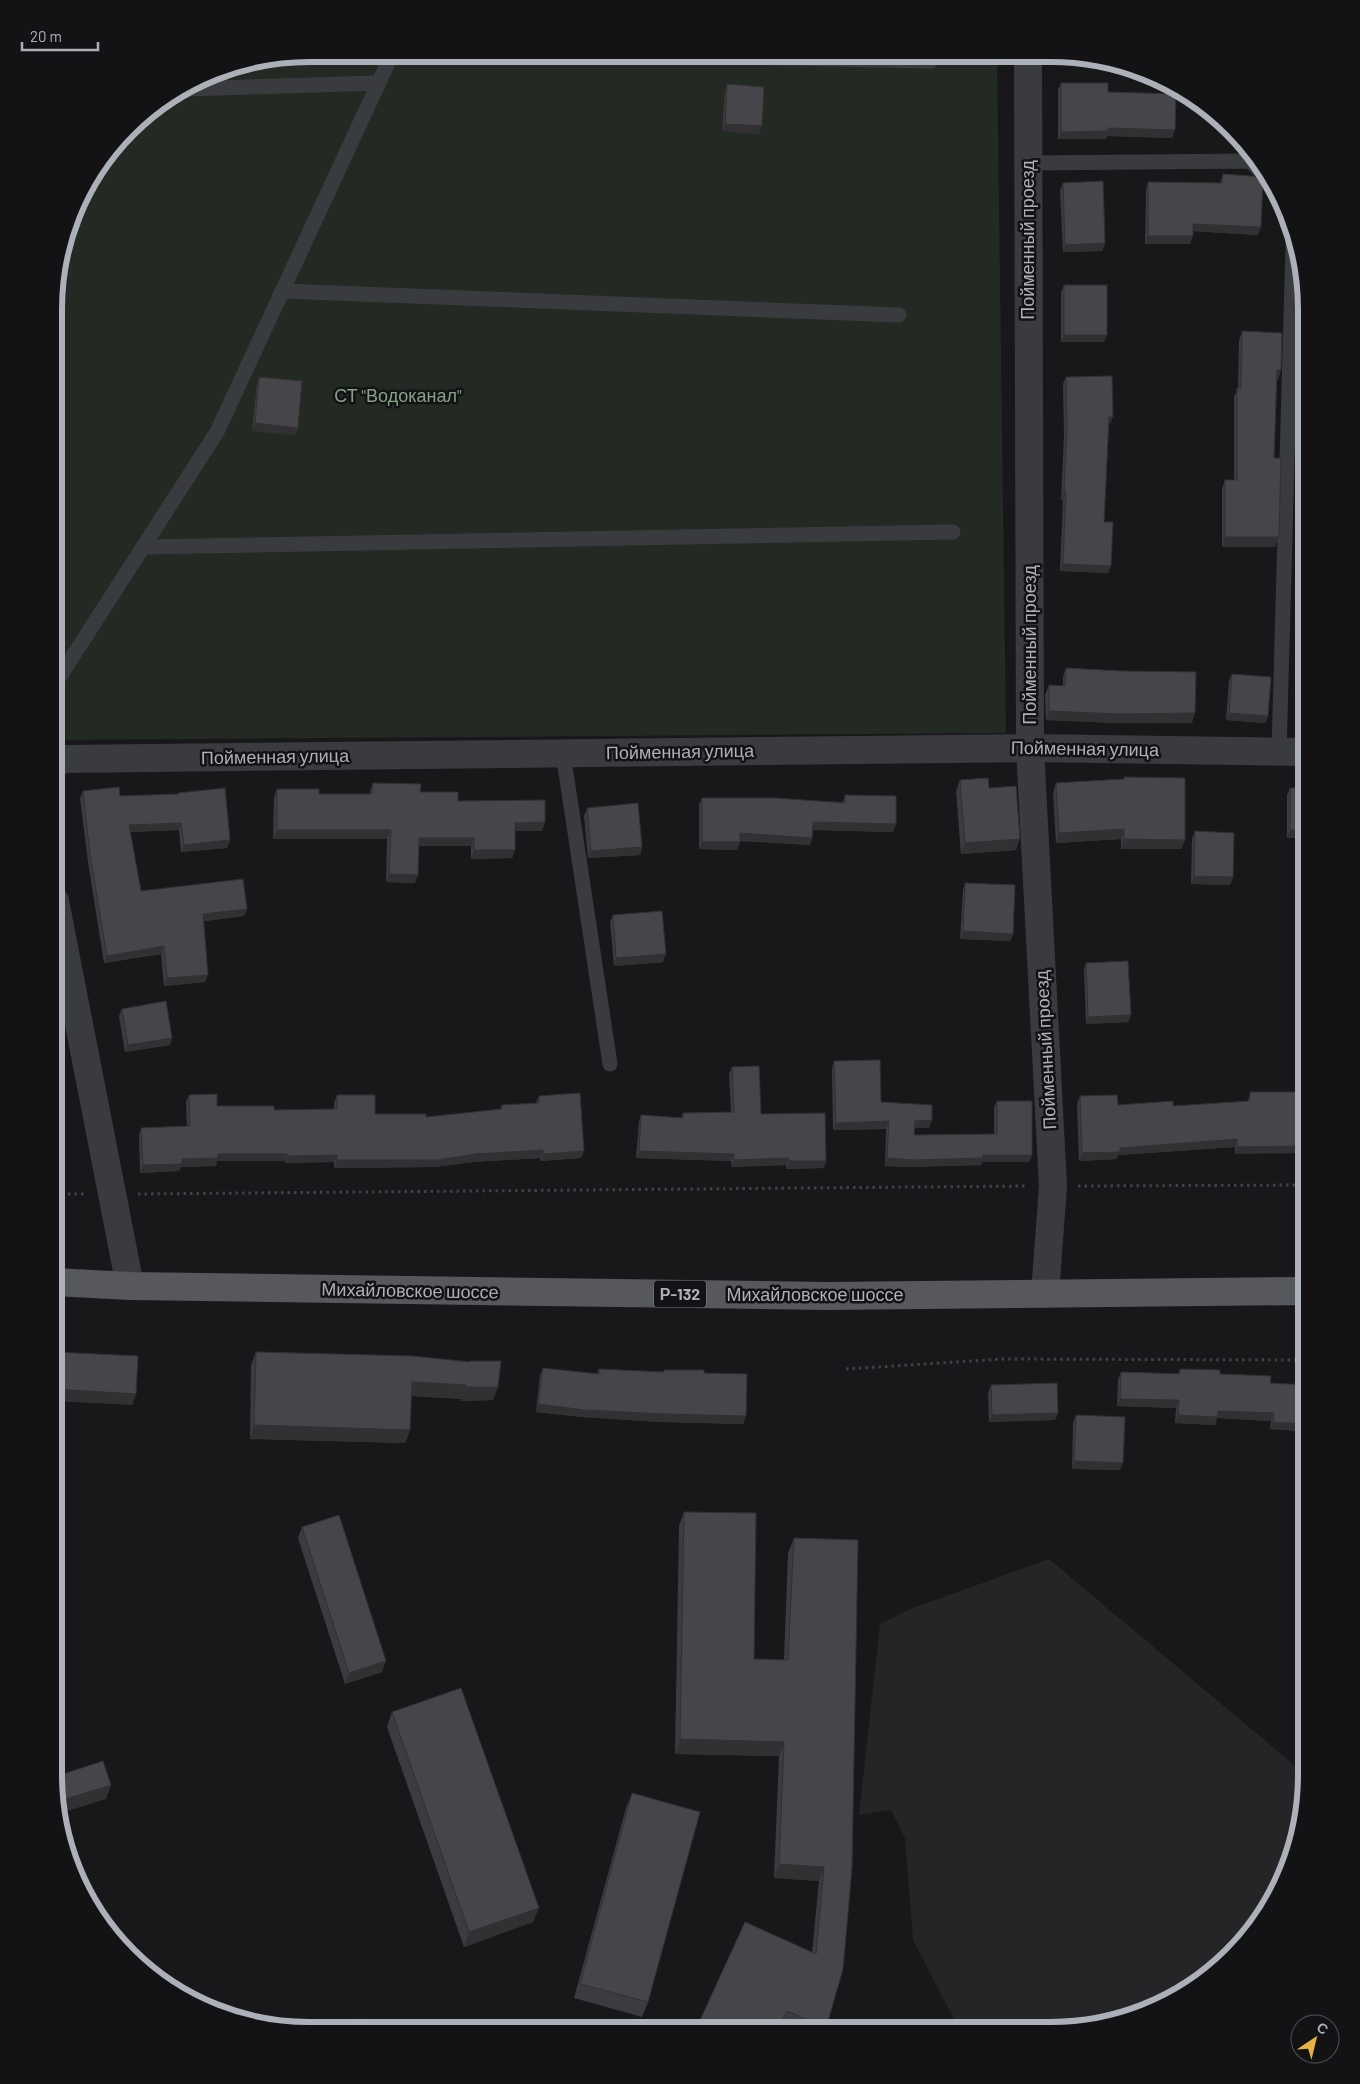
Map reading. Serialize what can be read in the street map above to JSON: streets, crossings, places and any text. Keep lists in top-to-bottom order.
{
  "streets": {
    "main road": ["Михайловское шоссе", "Р-132"],
    "street": ["Пойменный проезд", "Пойменная улица"]
  },
  "crossings": [
    ["Пойменный проезд", "Пойменная улица"],
    ["Пойменный проезд", "Михайловское шоссе"]
  ],
  "parks": ["СТ \"Водоканал\""],
  "scale_bar": "20 m",
  "north": "top right"
}
